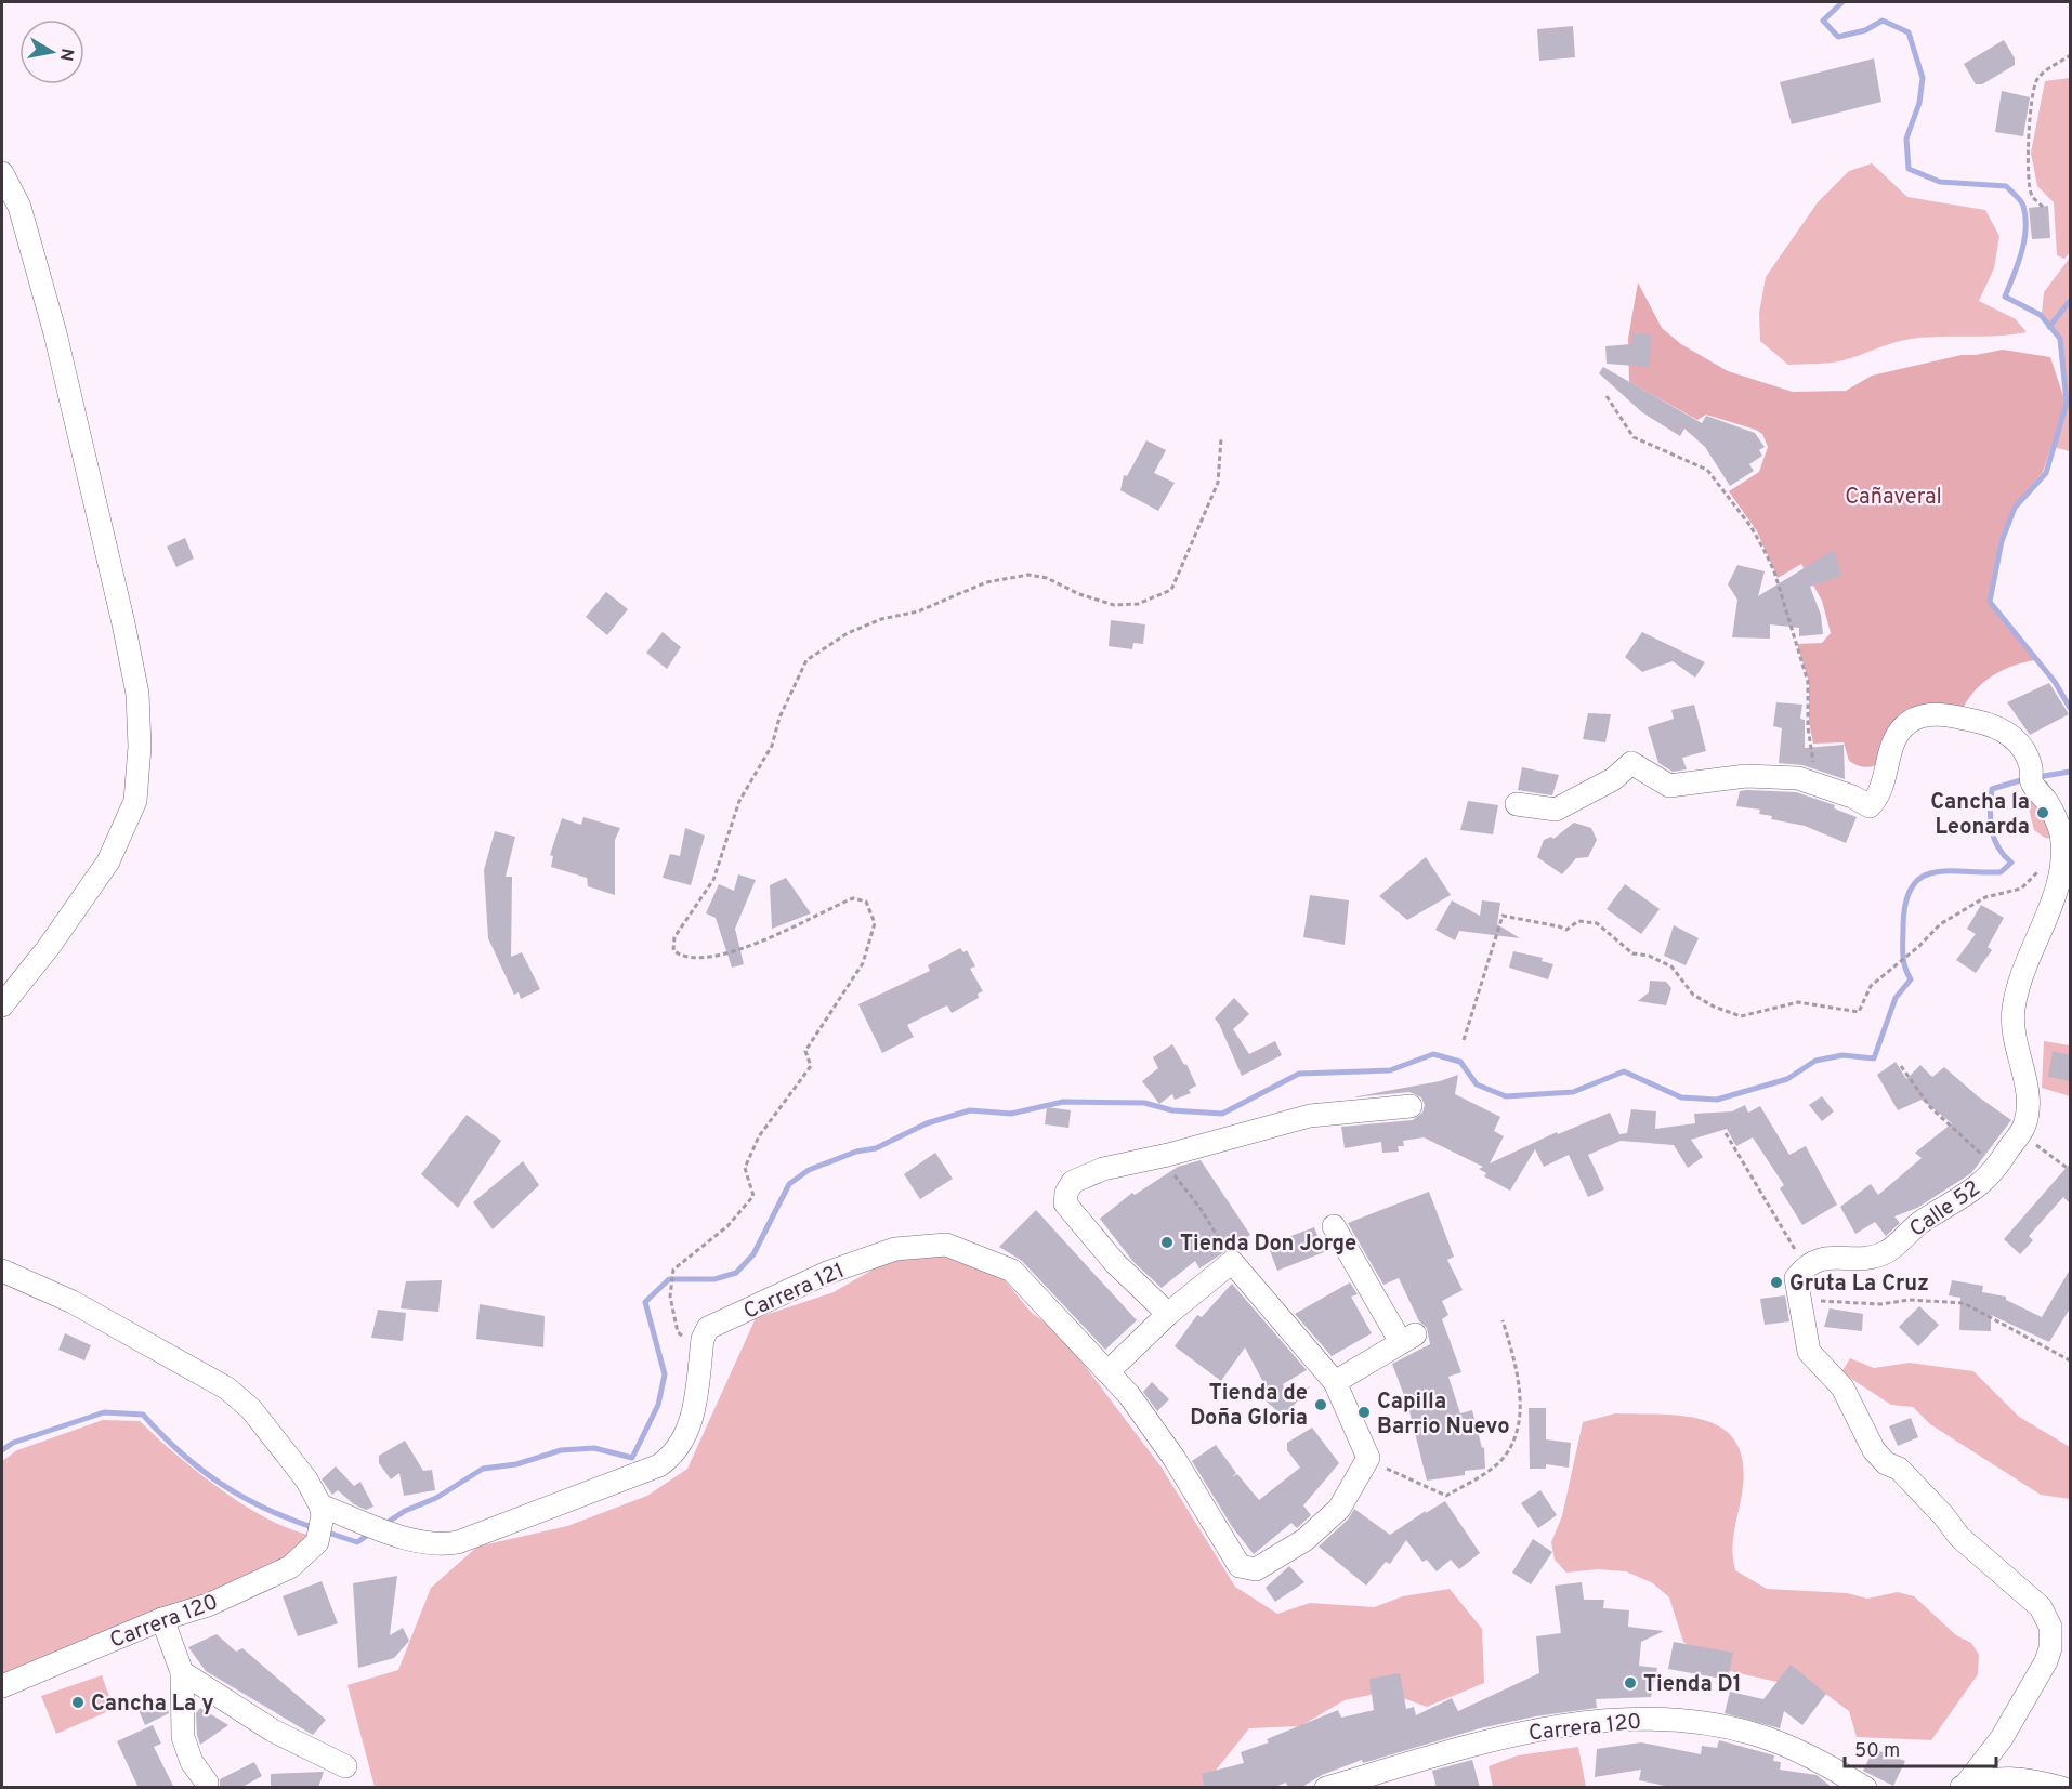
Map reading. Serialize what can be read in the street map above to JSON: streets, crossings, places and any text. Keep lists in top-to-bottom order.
{
  "streets": {
    "street": ["Calle 52", "Carrera 121", "Carrera 120"]
  },
  "crossings": [
    ["Carrera 121", "Carrera 120"]
  ],
  "parks": ["Cañaveral"],
  "places": [
    "Cancha la Leonarda",
    "Tienda Don Jorge",
    "Gruta La Cruz",
    "Tienda de Doña Gloria",
    "Capilla Barrio Nuevo",
    "Tienda D1",
    "Cancha La y"
  ],
  "scale_bar": "50 m",
  "north": "right"
}
